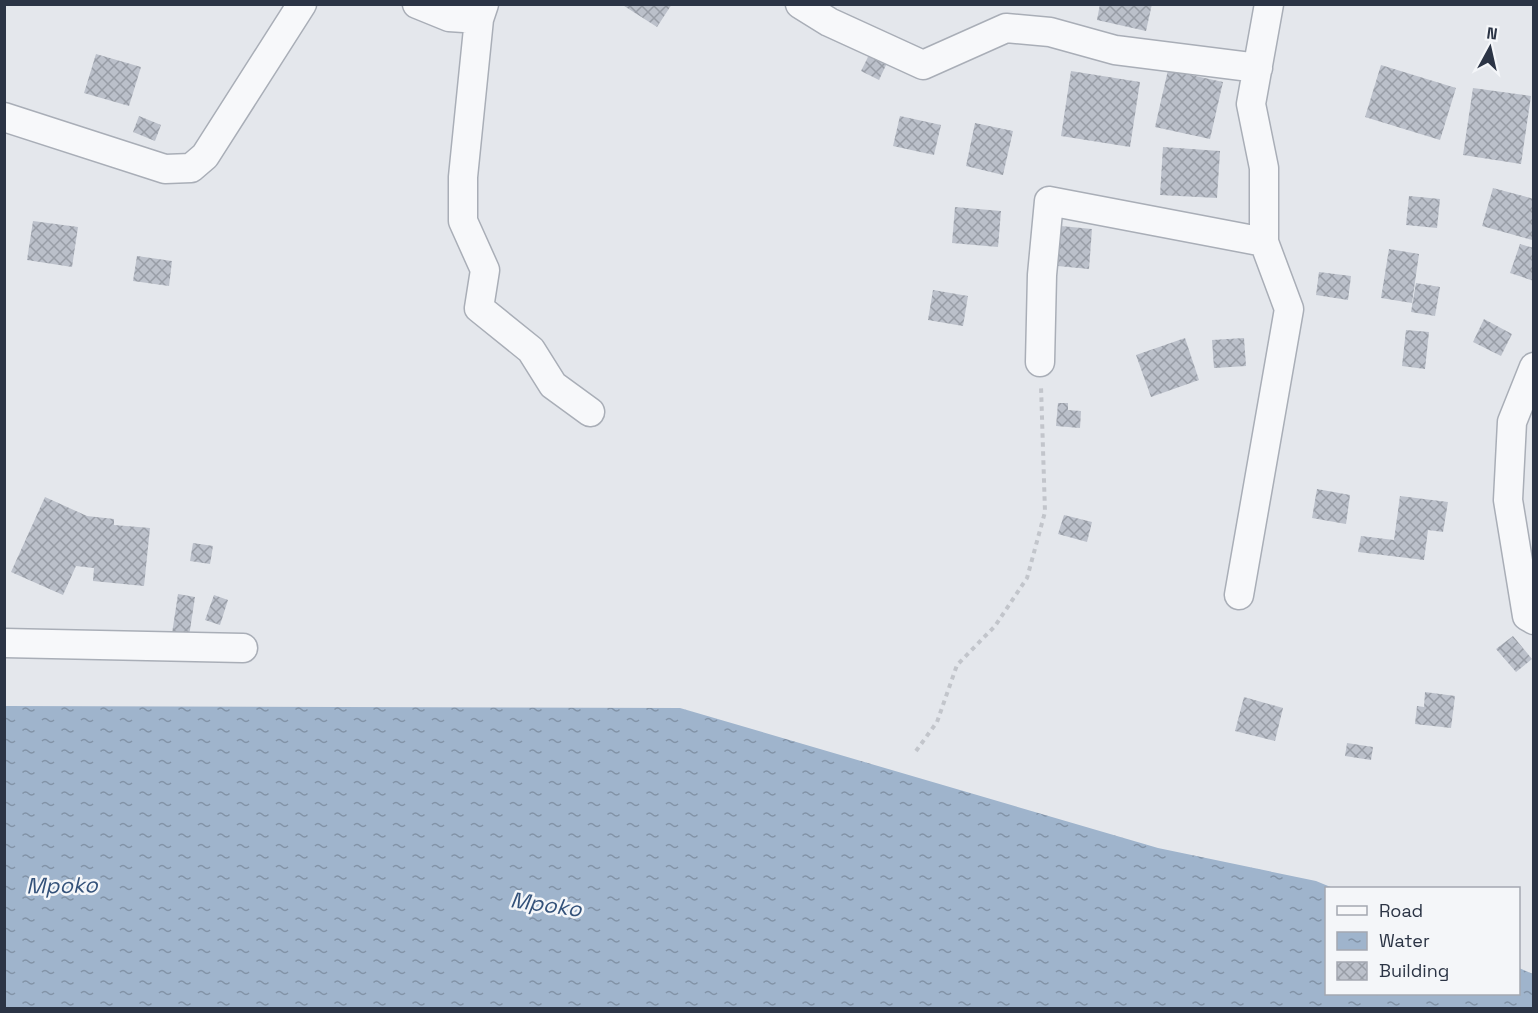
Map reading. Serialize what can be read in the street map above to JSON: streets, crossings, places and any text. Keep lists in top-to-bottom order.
{
  "water": ["Mpoko"],
  "legend": ["Road", "Water", "Building"],
  "north": "top"
}
